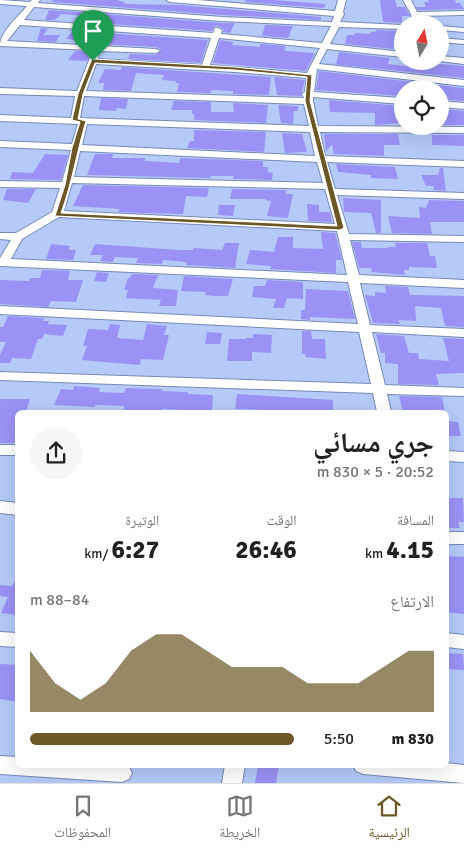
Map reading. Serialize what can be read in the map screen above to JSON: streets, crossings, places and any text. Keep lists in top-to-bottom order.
{
  "north": "top",
  "page": {
    "heading": ["جري مسائي", "20:52 · 5 × 830 m"],
    "stats": [
      ["المسافة", "4.15 km"],
      ["الوقت", "26:46"],
      ["الوتيرة", "6:27 /km"]
    ],
    "chart": ["الارتفاع", "84–88 m"],
    "list": [
      {
        "name": "830 m",
        "note": "5:50"
      }
    ],
    "tabs": ["الرئيسية", "الخريطة", "المحفوظات"]
  }
}
